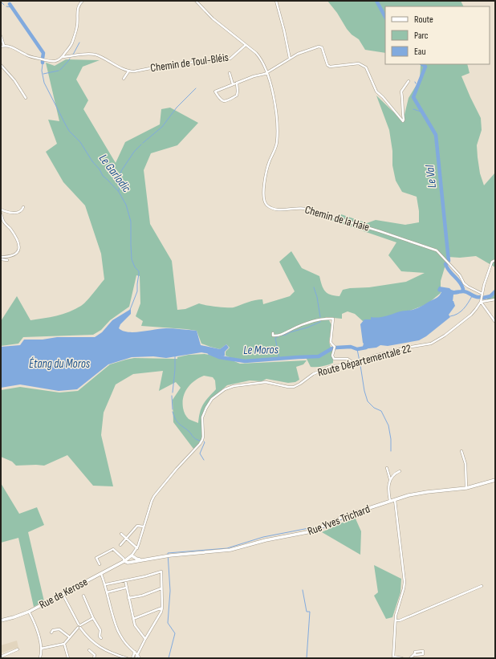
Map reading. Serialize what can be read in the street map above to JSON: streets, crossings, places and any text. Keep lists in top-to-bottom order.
{
  "streets": {
    "main road": ["Rue Yves Trichard", "Rue de Kerose"],
    "street": ["Chemin de Toul-Bléis", "Chemin de la Haie", "Route Départementale 22"]
  },
  "crossings": [
    ["Chemin de Toul-Bléis", "Chemin de la Haie"],
    ["Chemin de la Haie", "Route Départementale 22"]
  ],
  "water": [
    "Le Garlodic",
    "Le Val",
    "Le Moros",
    "Étang du Moros"
  ],
  "legend": ["Route", "Parc", "Eau"]
}
